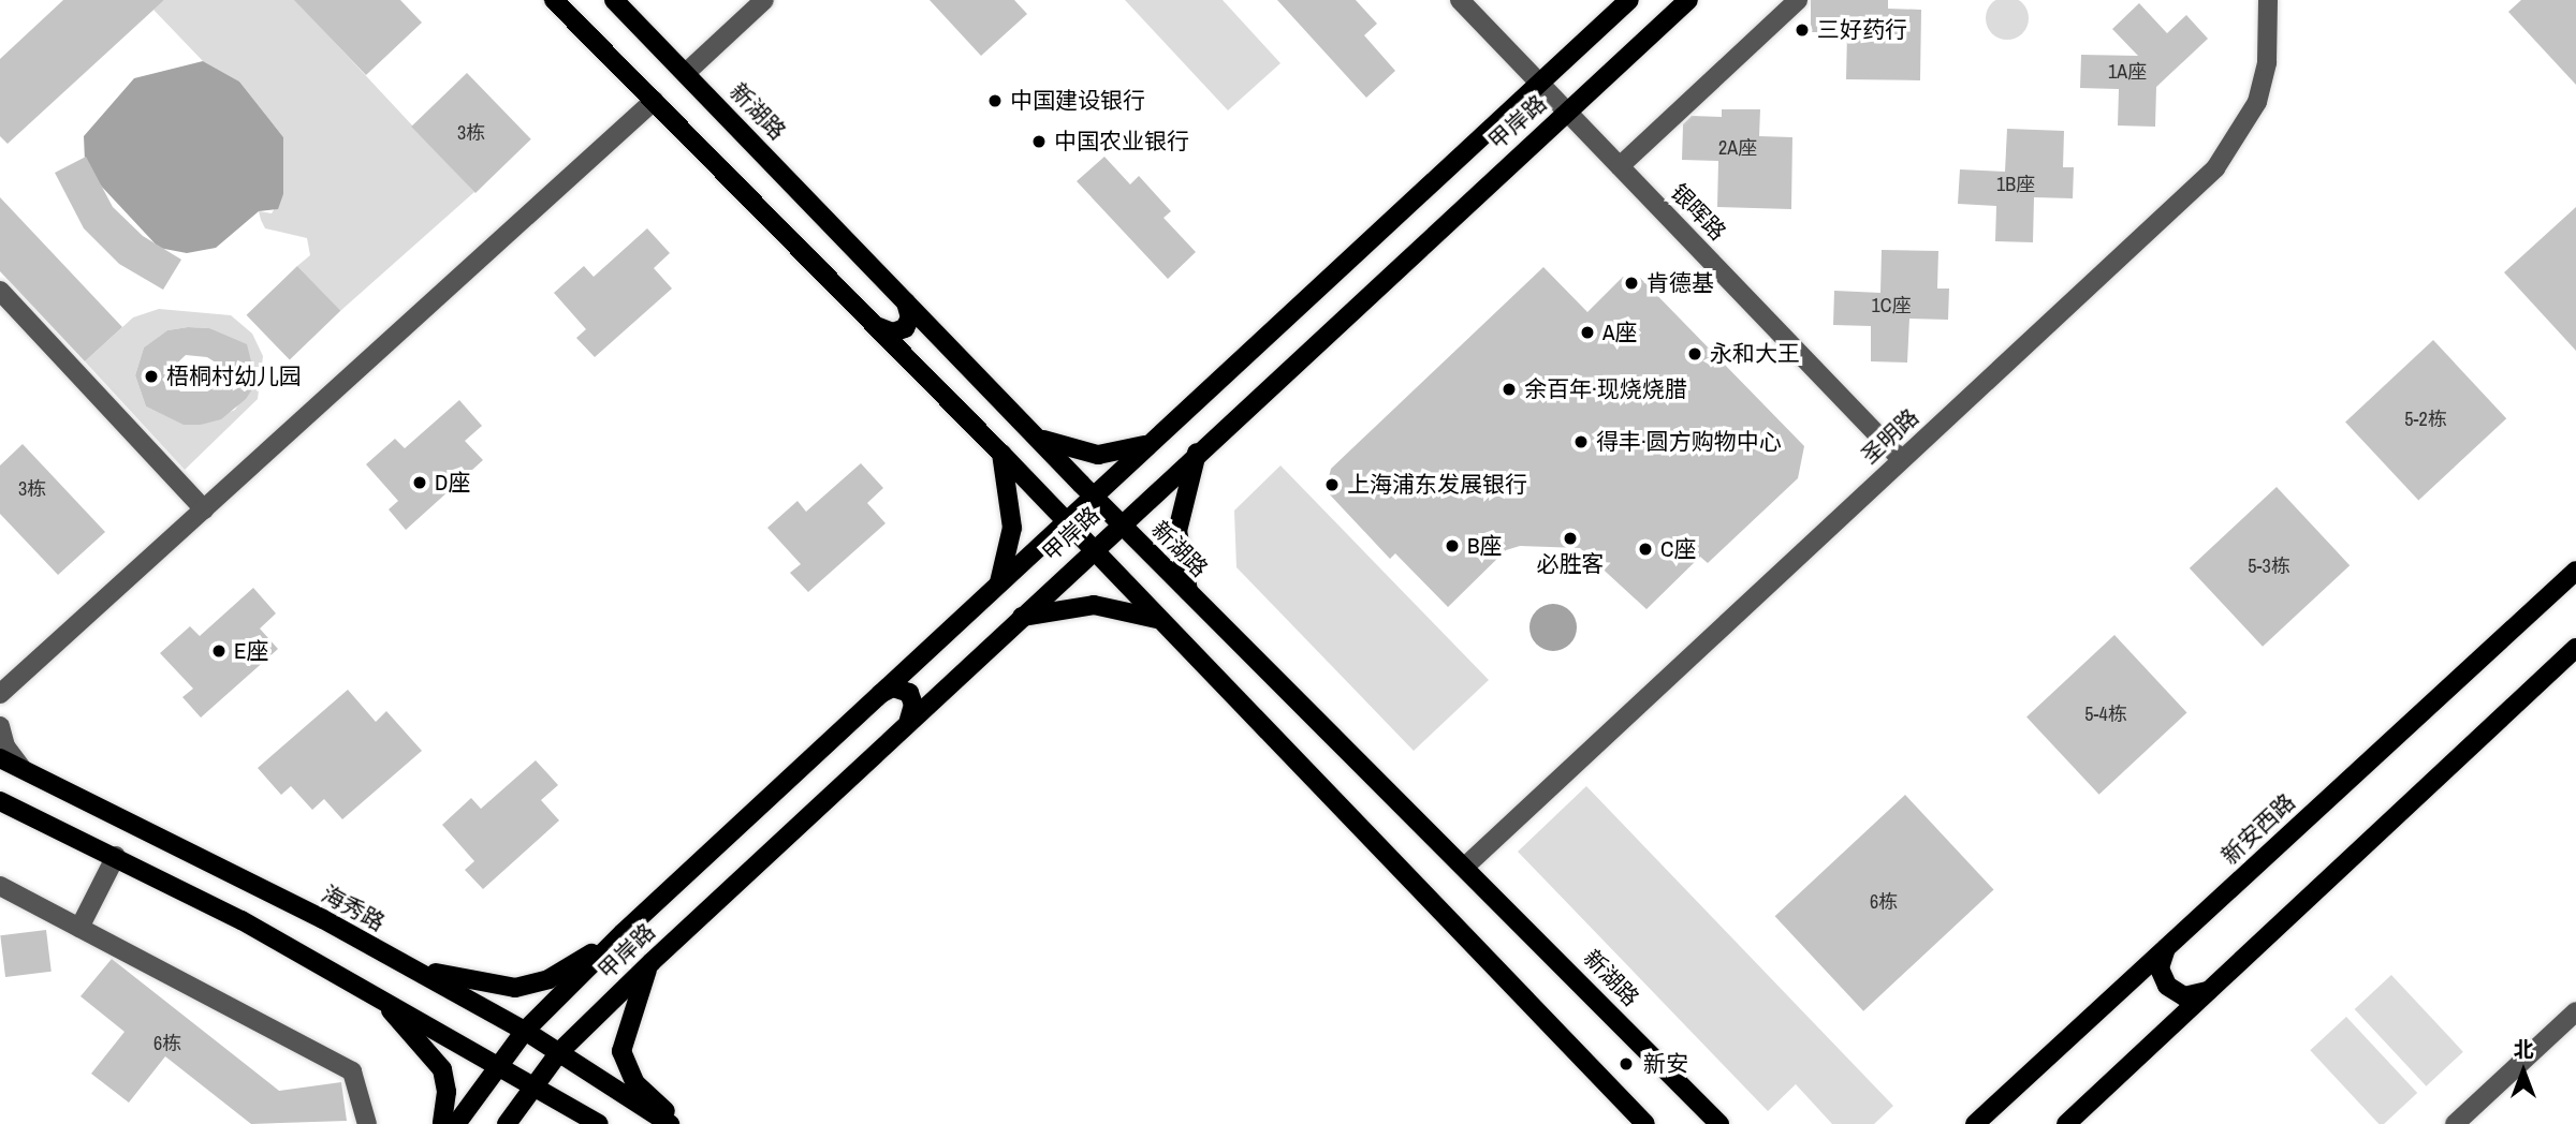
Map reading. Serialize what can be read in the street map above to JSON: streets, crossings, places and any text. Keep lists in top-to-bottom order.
{
  "streets": {
    "main road": [
      "新湖路",
      "甲岸路",
      "新安西路",
      "海秀路"
    ],
    "street": ["银晖路", "圣明路"]
  },
  "crossings": [
    ["新湖路", "甲岸路"],
    ["新湖路", "圣明路"],
    ["甲岸路", "银晖路"],
    ["甲岸路", "海秀路"],
    ["银晖路", "圣明路"]
  ],
  "places": [
    "三好药行",
    "中国建设银行",
    "中国农业银行",
    "肯德基",
    "A座",
    "永和大王",
    "梧桐村幼儿园",
    "余百年·现烧烧腊",
    "得丰·圆方购物中心",
    "D座",
    "上海浦东发展银行",
    "必胜客",
    "B座",
    "C座",
    "E座",
    "新安"
  ],
  "house_numbers": [
    "1A座",
    "3栋",
    "2A座",
    "1B座",
    "1C座",
    "5-2栋",
    "3栋",
    "5-3栋",
    "5-4栋",
    "6栋",
    "6栋"
  ],
  "north": "top"
}
